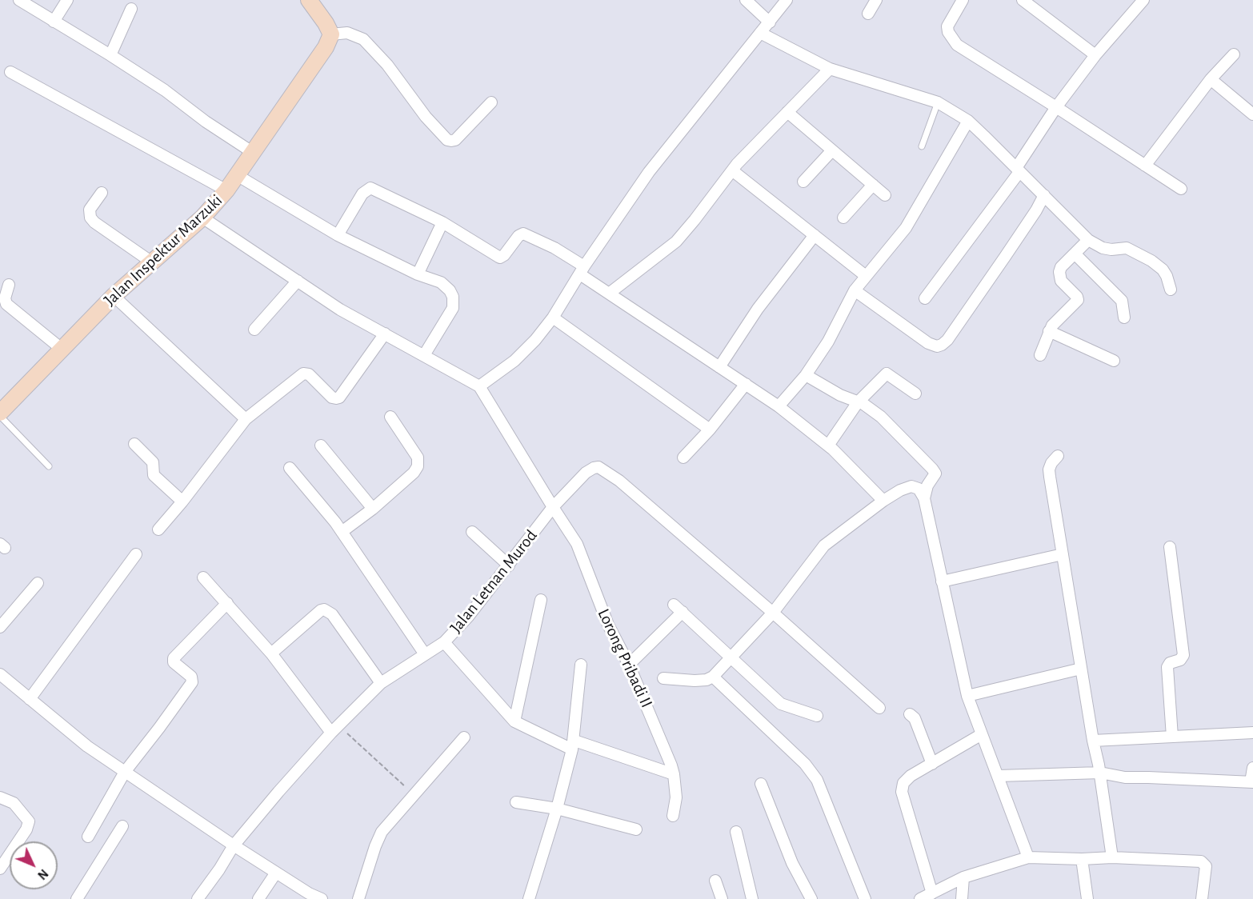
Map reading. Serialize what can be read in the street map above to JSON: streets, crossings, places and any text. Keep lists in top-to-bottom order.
{
  "streets": {
    "street": ["Jalan Inspektur Marzuki", "Jalan Letnan Murod", "Lorong Pribadi II"]
  },
  "crossings": [
    ["Jalan Letnan Murod", "Lorong Pribadi II"]
  ],
  "north": "bottom right"
}
